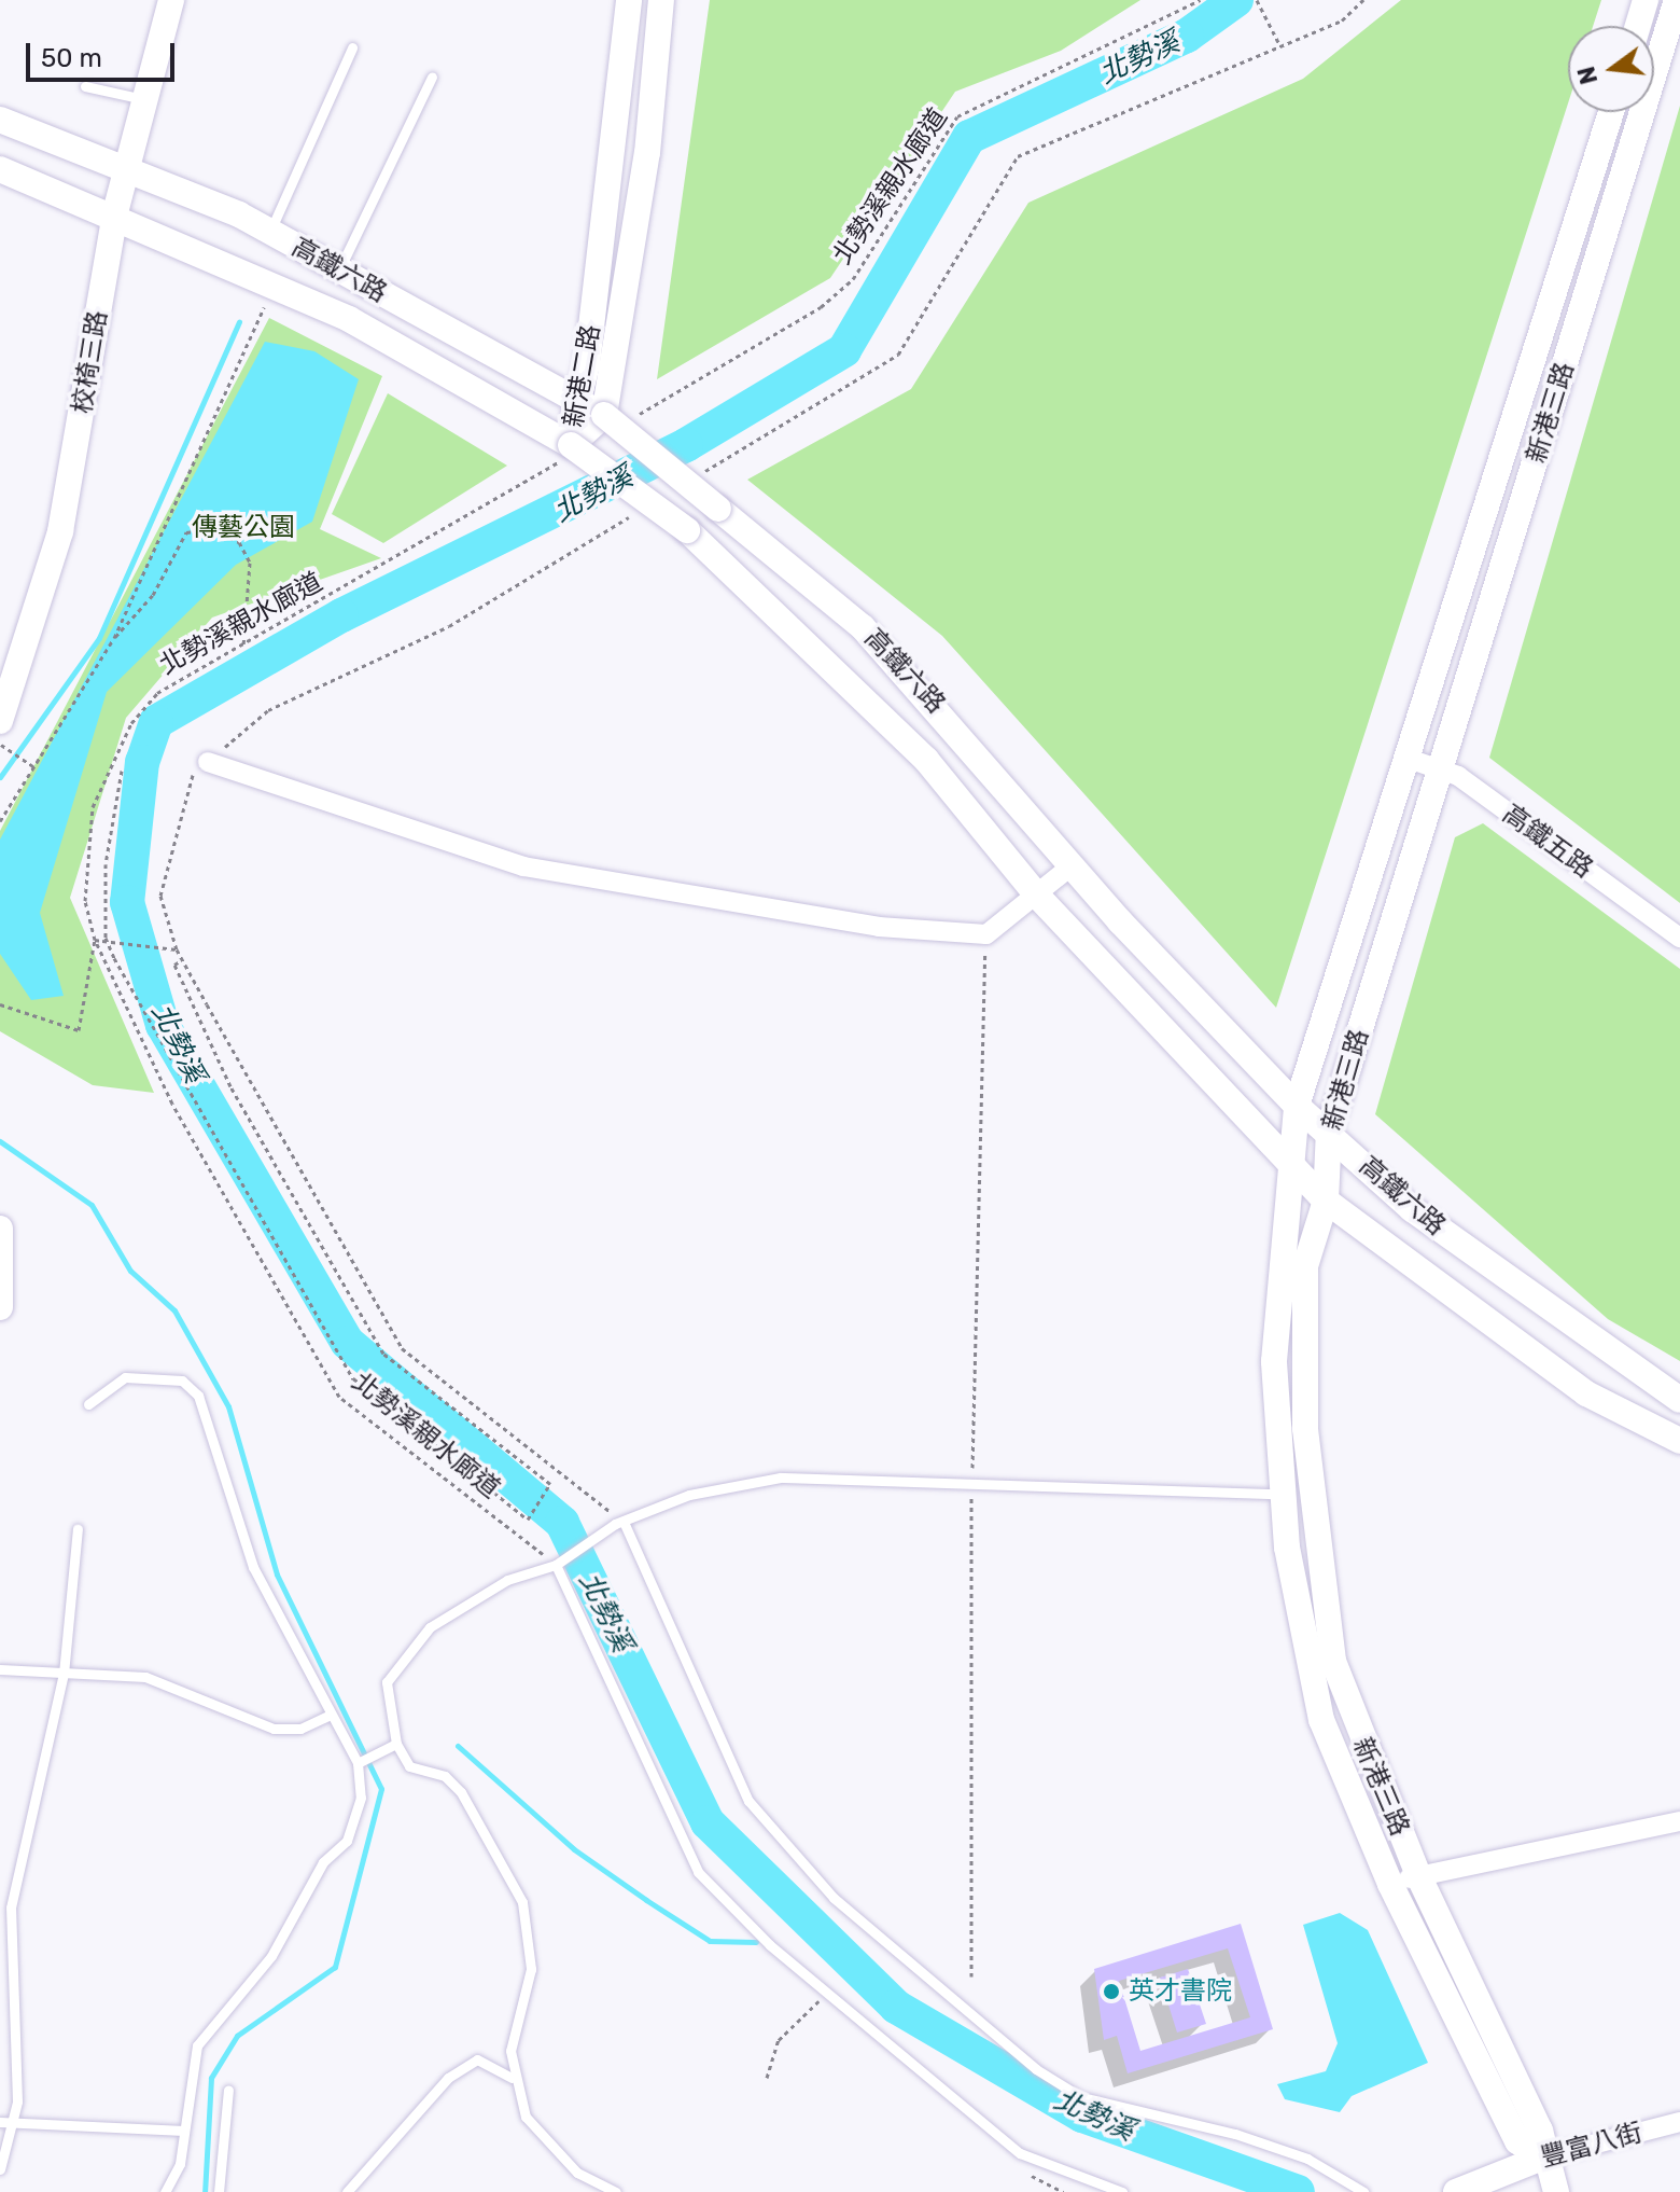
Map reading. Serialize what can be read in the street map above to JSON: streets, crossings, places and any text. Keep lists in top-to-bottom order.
{
  "streets": {
    "street": [
      "高鐵六路",
      "校椅三路",
      "新港二路",
      "新港三路",
      "高鐵五路",
      "豐富八街"
    ],
    "path": ["北勢溪親水廊道"]
  },
  "crossings": [
    ["北勢溪親水廊道", "高鐵六路"],
    ["北勢溪親水廊道", "新港二路"],
    ["高鐵六路", "校椅三路"],
    ["高鐵六路", "新港二路"],
    ["高鐵六路", "新港三路"],
    ["新港三路", "高鐵五路"],
    ["新港三路", "豐富八街"]
  ],
  "water": ["北勢溪"],
  "parks": ["傳藝公園"],
  "places": ["英才書院"],
  "scale_bar": "50 m",
  "north": "left"
}
